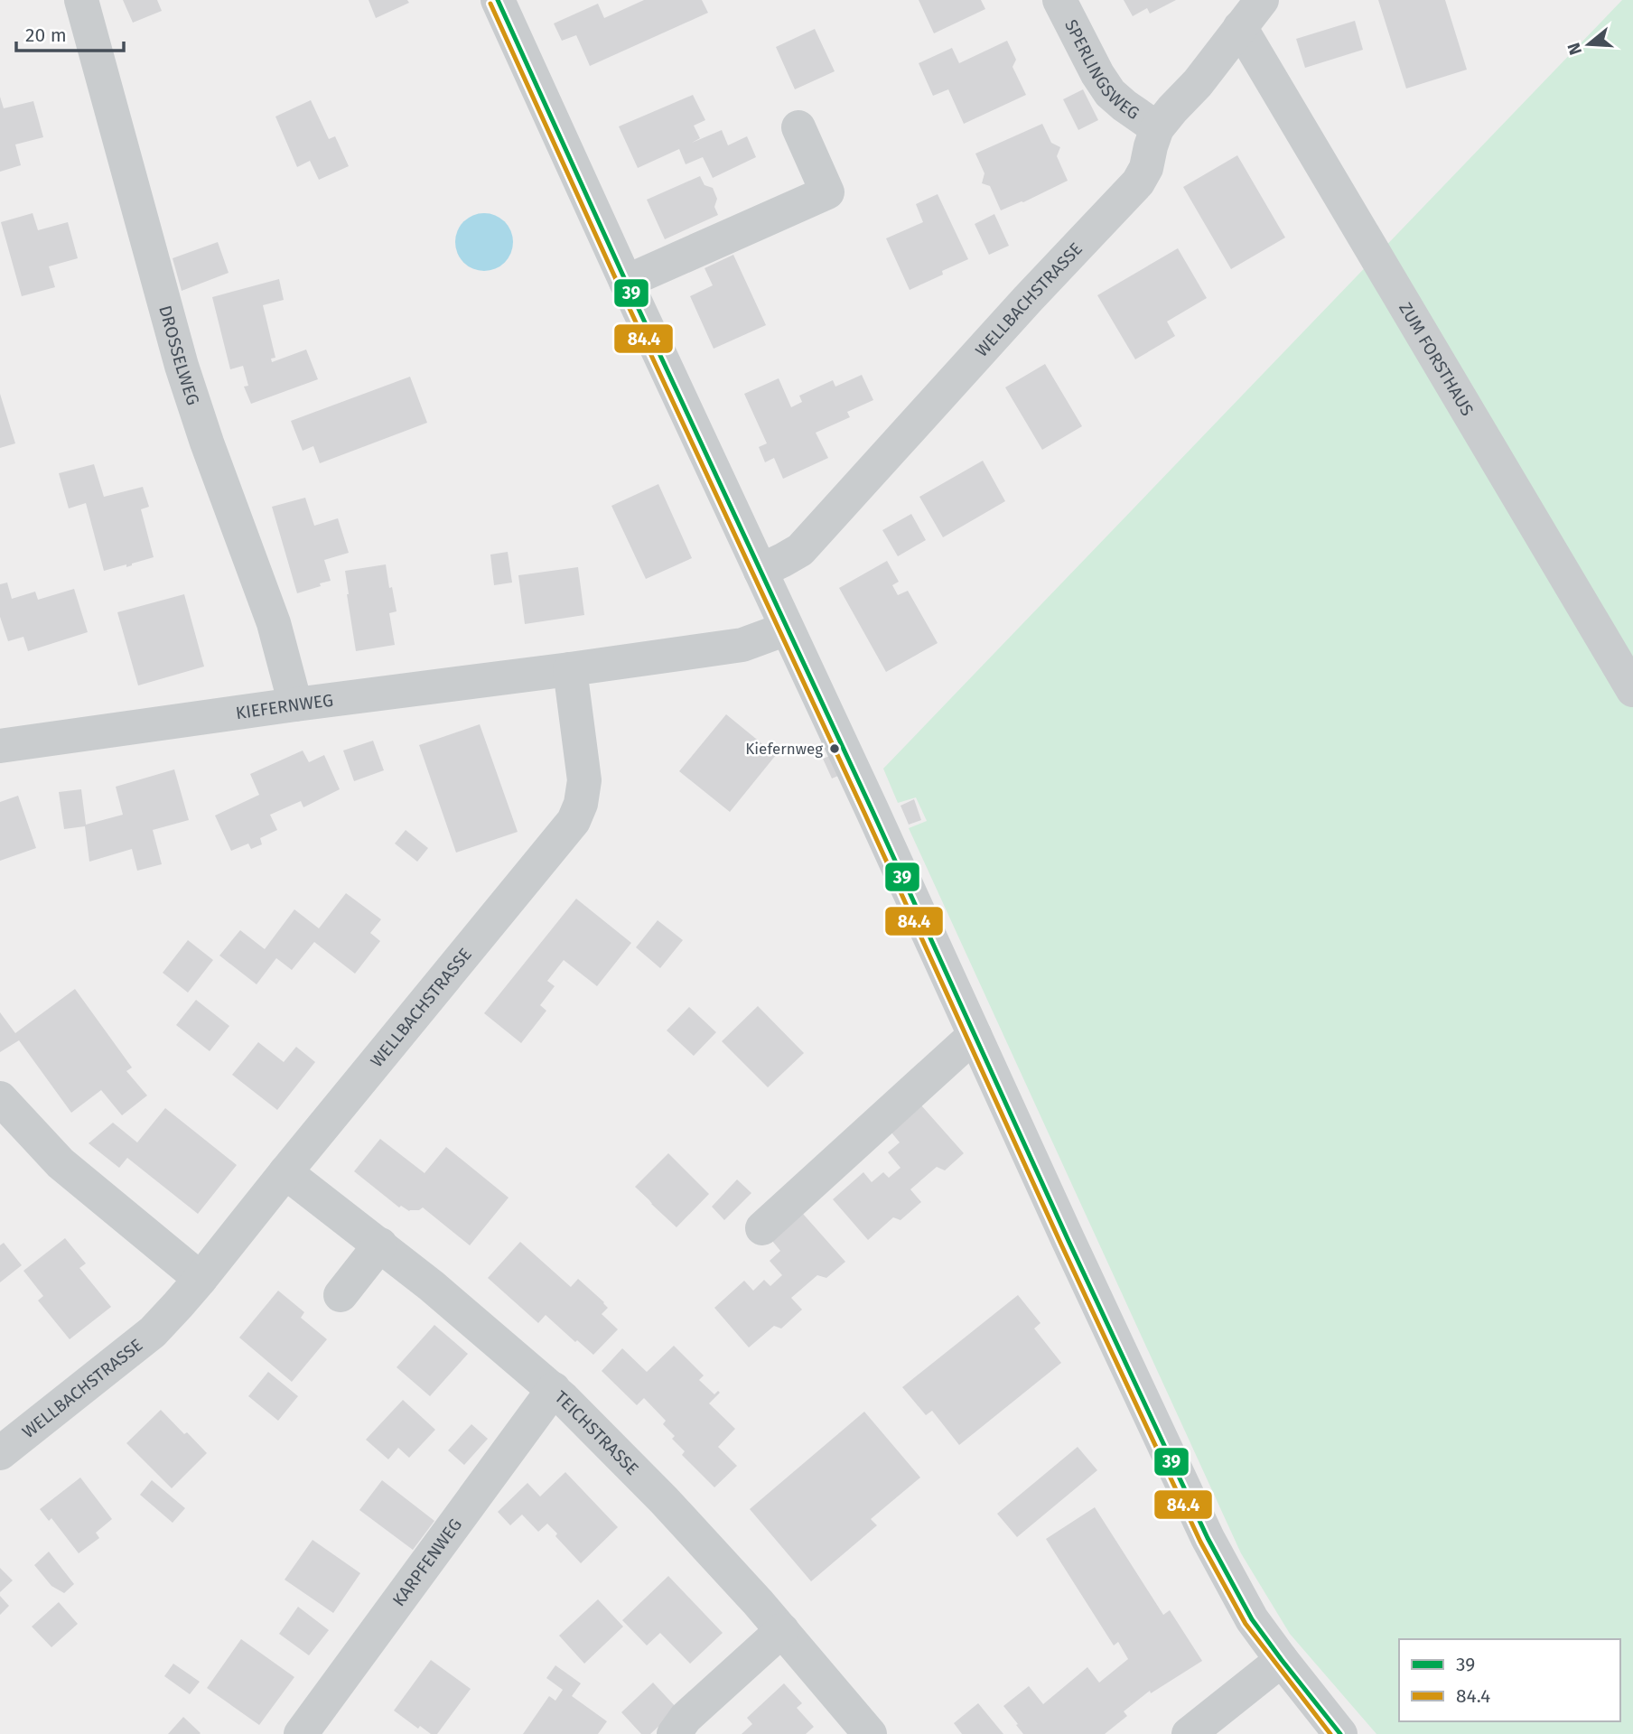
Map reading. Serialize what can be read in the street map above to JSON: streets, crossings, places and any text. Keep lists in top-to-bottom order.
{
  "streets": {
    "street": [
      "SPERLINGSWEG",
      "WELLBACHSTRASSE",
      "DROSSELWEG",
      "ZUM FORSTHAUS",
      "KIEFERNWEG",
      "TEICHSTRASSE",
      "KARPFENWEG"
    ]
  },
  "crossings": [
    ["SPERLINGSWEG", "WELLBACHSTRASSE"],
    ["WELLBACHSTRASSE", "ZUM FORSTHAUS"],
    ["WELLBACHSTRASSE", "KIEFERNWEG"],
    ["WELLBACHSTRASSE", "TEICHSTRASSE"],
    ["DROSSELWEG", "KIEFERNWEG"],
    ["TEICHSTRASSE", "KARPFENWEG"]
  ],
  "places": ["Kiefernweg"],
  "lines": ["transit line 39", "transit line 84.4"],
  "legend": ["39", "84.4"],
  "scale_bar": "20 m",
  "north": "left"
}
